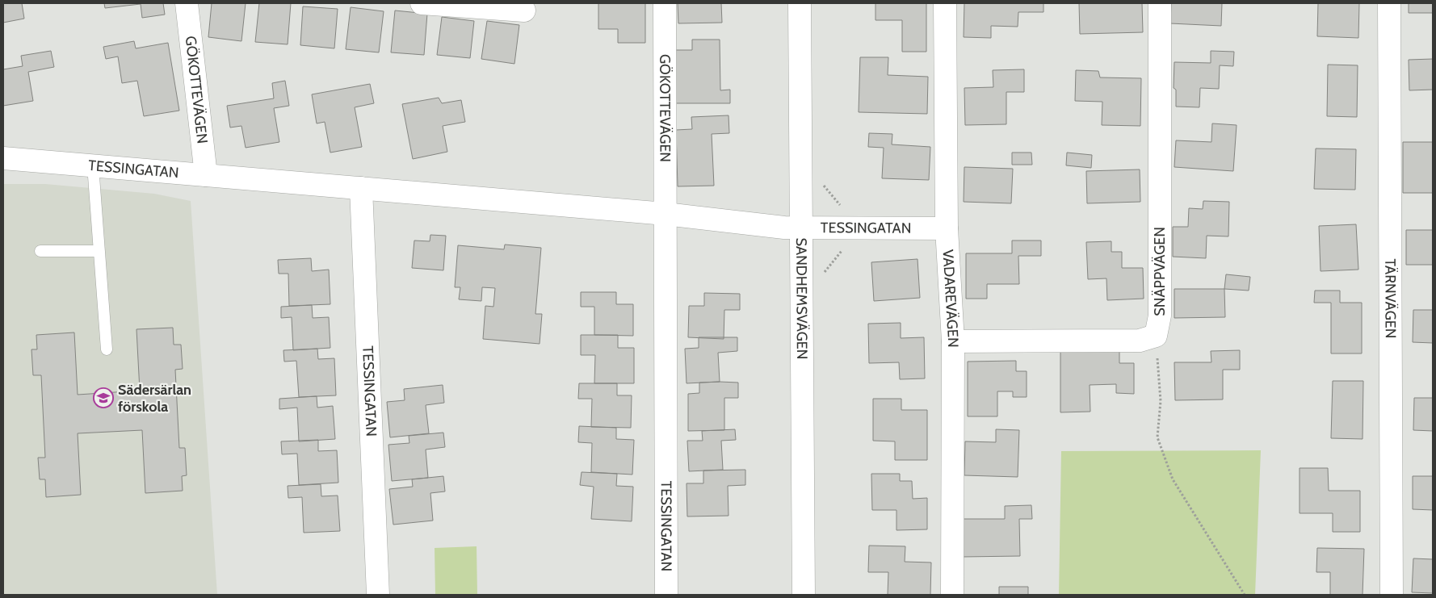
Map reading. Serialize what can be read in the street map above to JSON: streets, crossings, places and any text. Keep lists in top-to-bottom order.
{
  "streets": {
    "street": [
      "GÖKOTTEVÄGEN",
      "TESSINGATAN",
      "SNÄPPVÄGEN",
      "SANDHEMSVÄGEN",
      "VADAREVÄGEN",
      "TÄRNVÄGEN"
    ]
  },
  "crossings": [
    ["GÖKOTTEVÄGEN", "TESSINGATAN"],
    ["TESSINGATAN", "SANDHEMSVÄGEN"],
    ["TESSINGATAN", "VADAREVÄGEN"],
    ["SNÄPPVÄGEN", "VADAREVÄGEN"]
  ],
  "places": {
    "school or university": ["Sädersärlan förskola"]
  }
}
